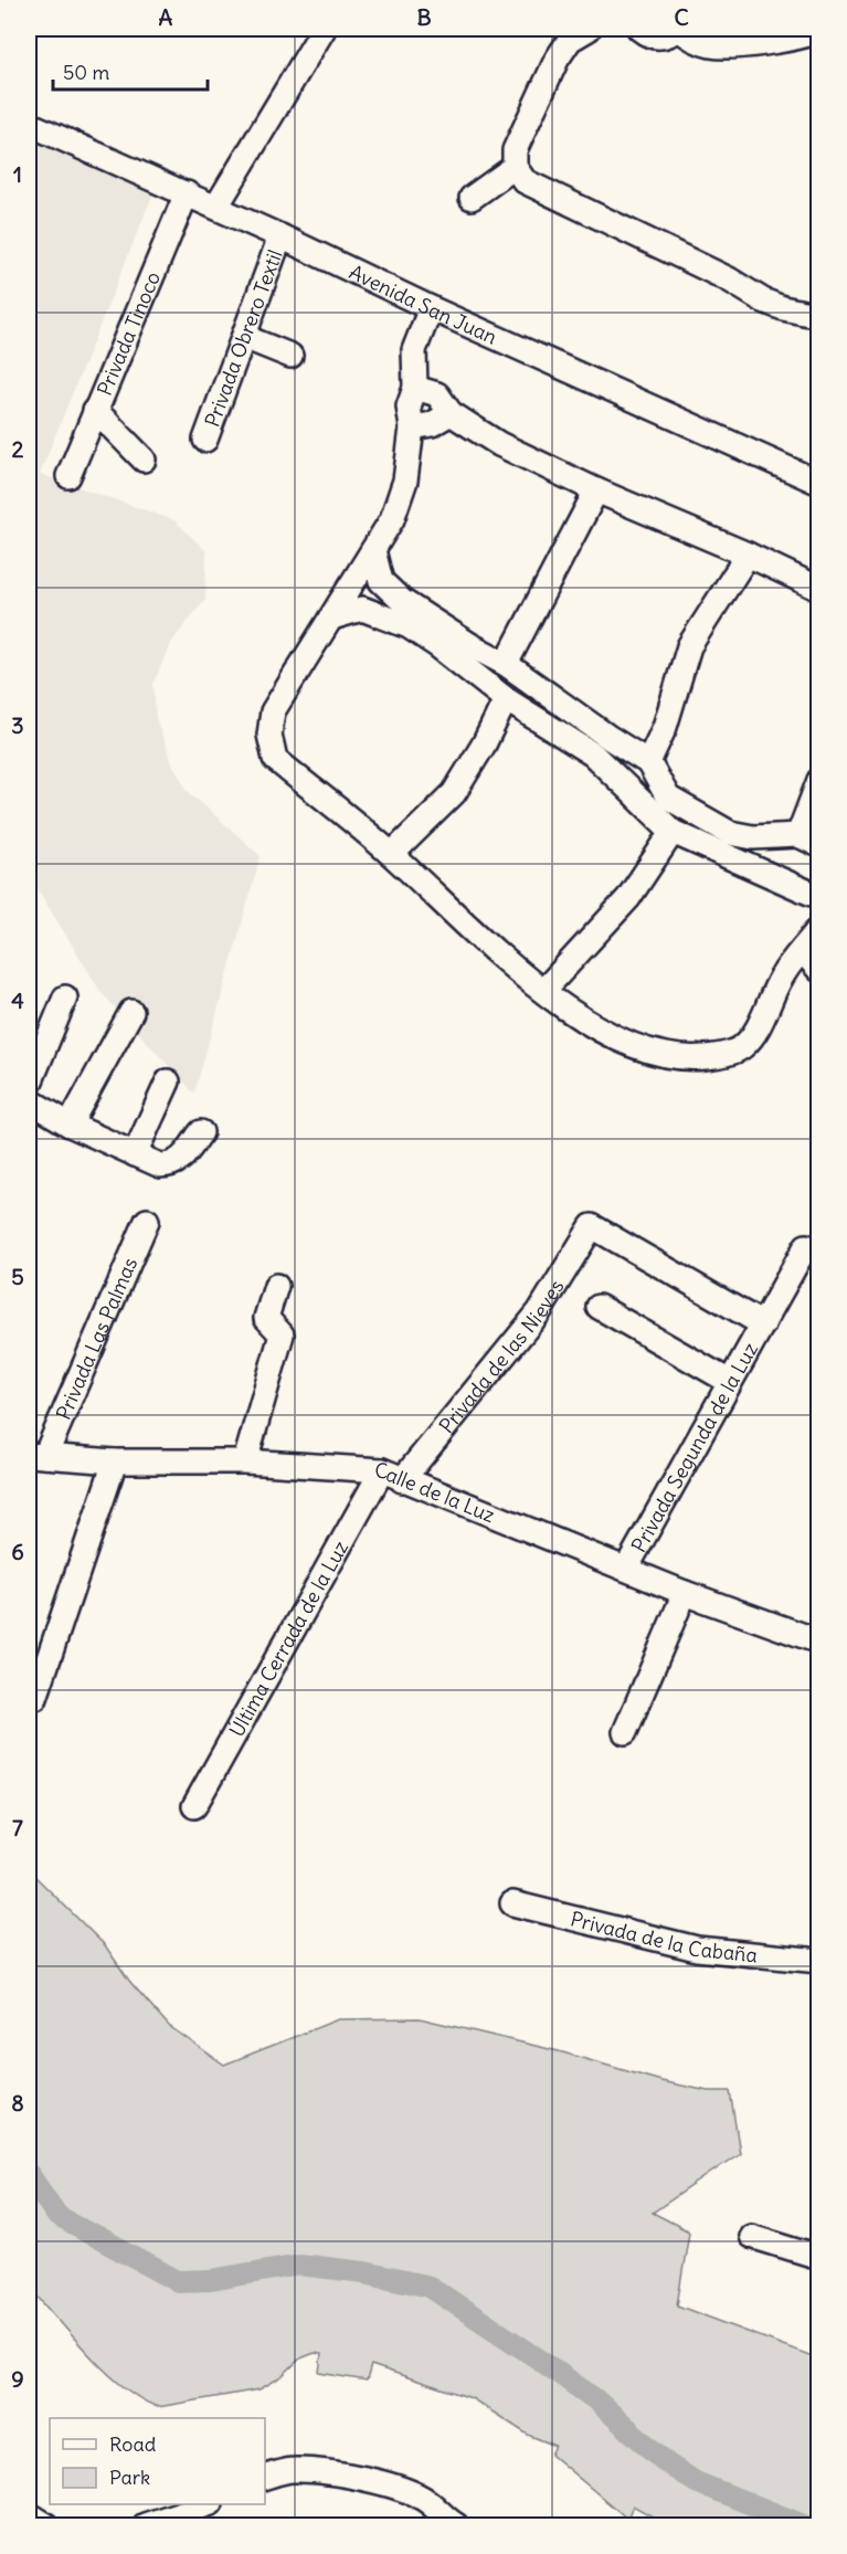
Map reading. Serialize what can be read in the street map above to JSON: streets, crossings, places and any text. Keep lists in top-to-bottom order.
{
  "streets": {
    "street": [
      "Avenida San Juan",
      "Privada Tinoco",
      "Privada Obrero Textil",
      "Privada Las Palmas",
      "Privada de las Nieves",
      "Privada Segunda de la Luz",
      "Calle de la Luz",
      "Última Cerrada de la Luz",
      "Privada de la Cabaña"
    ]
  },
  "crossings": [
    ["Avenida San Juan", "Privada Tinoco"],
    ["Avenida San Juan", "Privada Obrero Textil"],
    ["Privada Las Palmas", "Calle de la Luz"],
    ["Privada de las Nieves", "Privada Segunda de la Luz"],
    ["Privada de las Nieves", "Calle de la Luz"],
    ["Privada de las Nieves", "Última Cerrada de la Luz"],
    ["Privada Segunda de la Luz", "Calle de la Luz"],
    ["Calle de la Luz", "Última Cerrada de la Luz"]
  ],
  "legend": ["Road", "Park"],
  "scale_bar": "50 m",
  "grid": {
    "columns": ["A", "B", "C"],
    "rows": [
      "1",
      "2",
      "3",
      "4",
      "5",
      "6",
      "7",
      "8",
      "9"
    ]
  }
}
